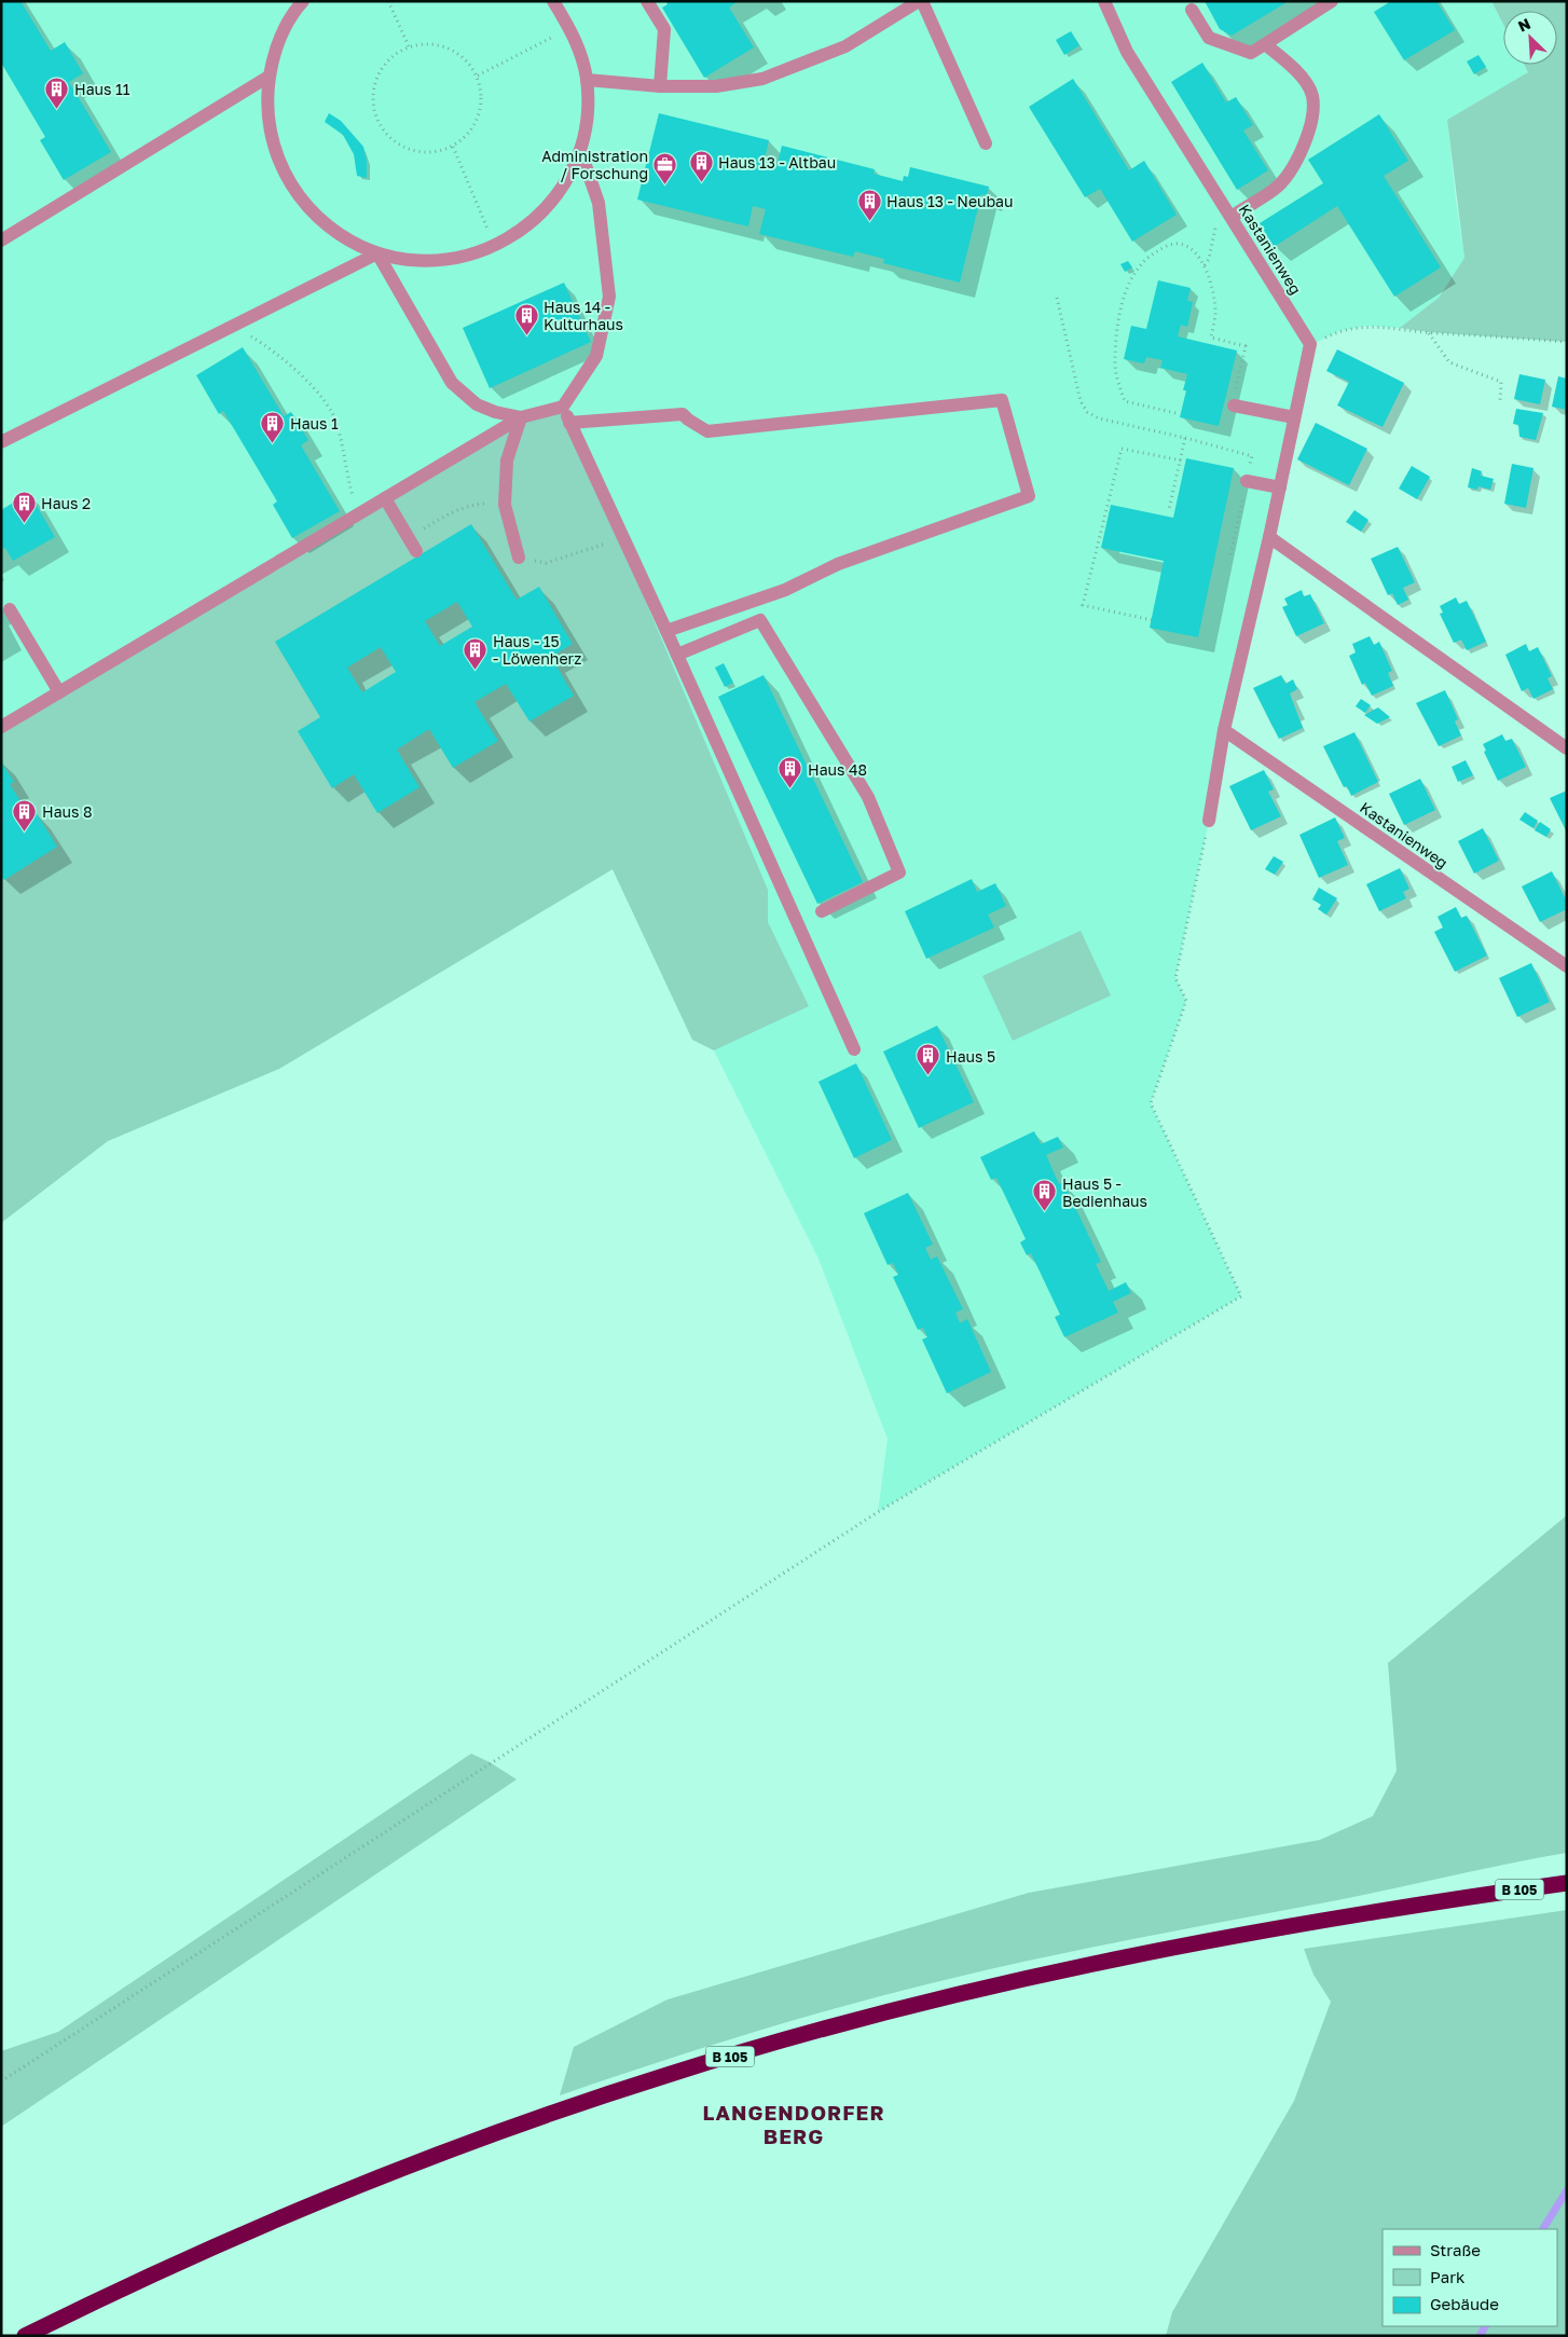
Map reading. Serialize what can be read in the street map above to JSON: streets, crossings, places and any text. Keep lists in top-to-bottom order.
{
  "streets": {
    "highway": ["B 105"],
    "street": ["Kastanienweg"]
  },
  "districts": ["LANGENDORFER BERG"],
  "places": {
    "building": [
      "Haus 11",
      "Haus 13 - Altbau",
      "Haus 13 - Neubau",
      "Haus 14 - Kulturhaus",
      "Haus 1",
      "Haus 2",
      "Haus - 15 - Löwenherz",
      "Haus 48",
      "Haus 8",
      "Haus 5",
      "Haus 5 - Bedienhaus"
    ],
    "office": ["Administration / Forschung"]
  },
  "legend": ["Straße", "Park", "Gebäude"],
  "north": "top left"
}
